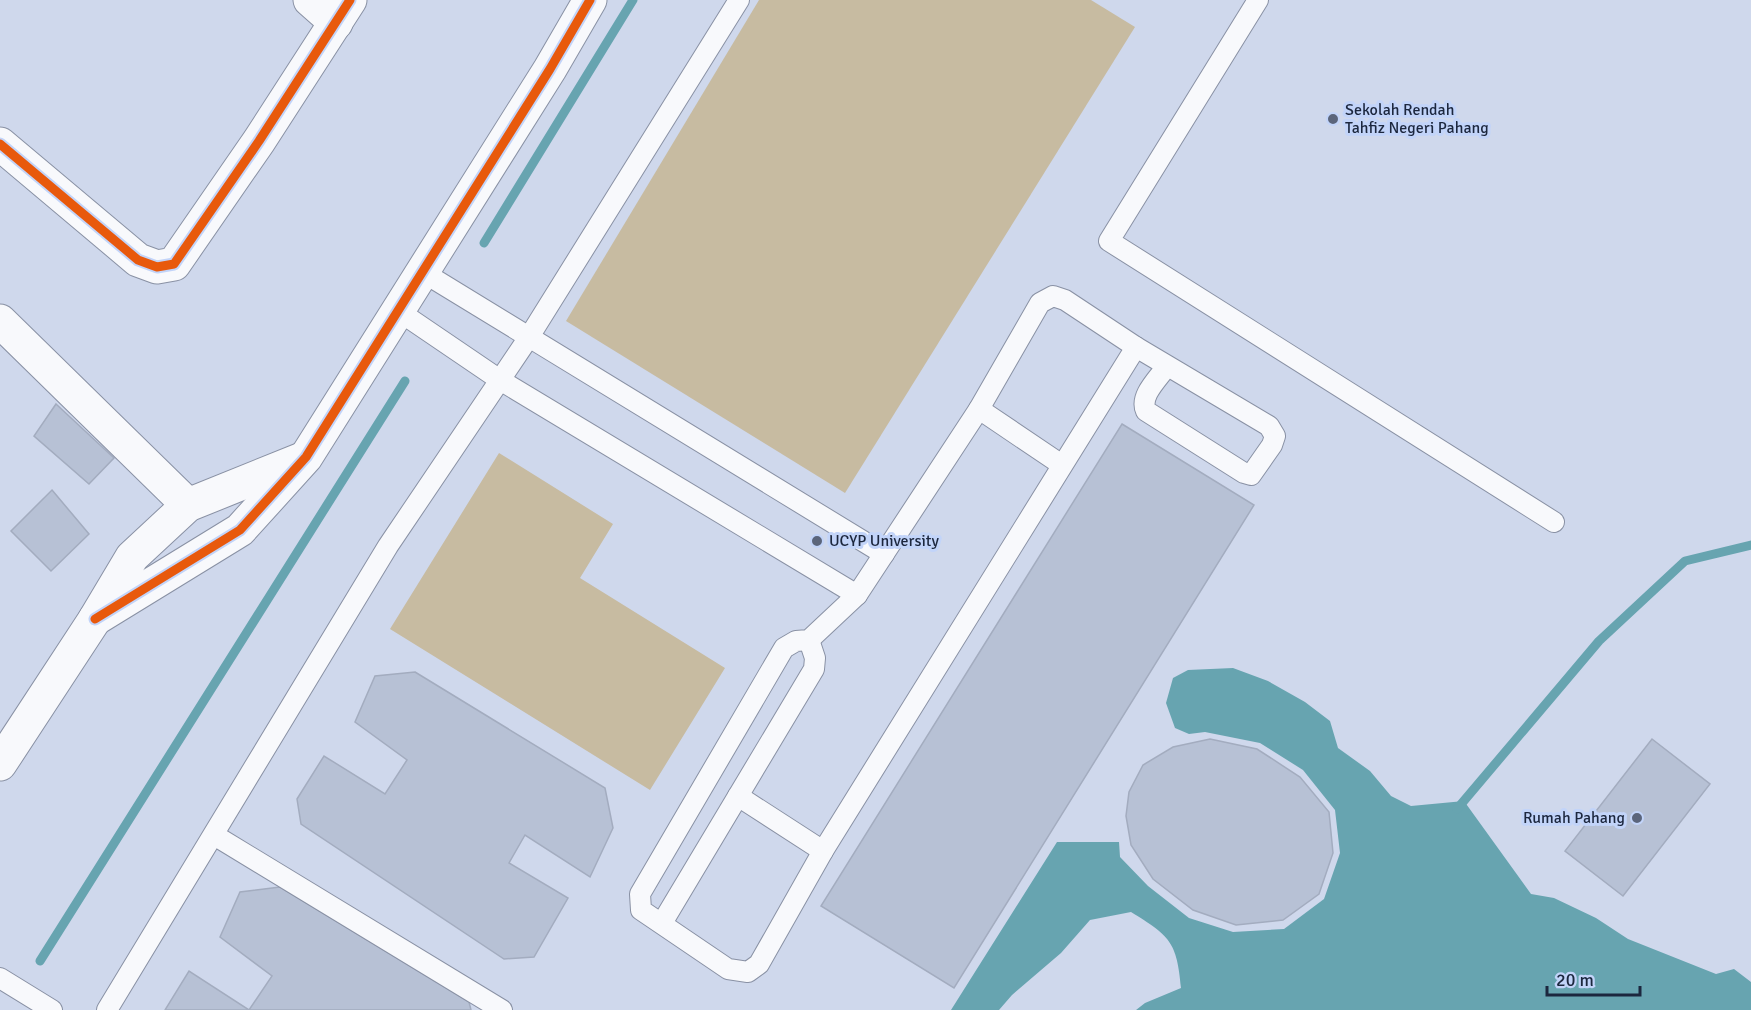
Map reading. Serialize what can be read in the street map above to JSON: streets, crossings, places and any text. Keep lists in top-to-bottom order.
{
  "places": ["Sekolah Rendah Tahfiz Negeri Pahang", "UCYP University", "Rumah Pahang"],
  "scale_bar": "20 m"
}
